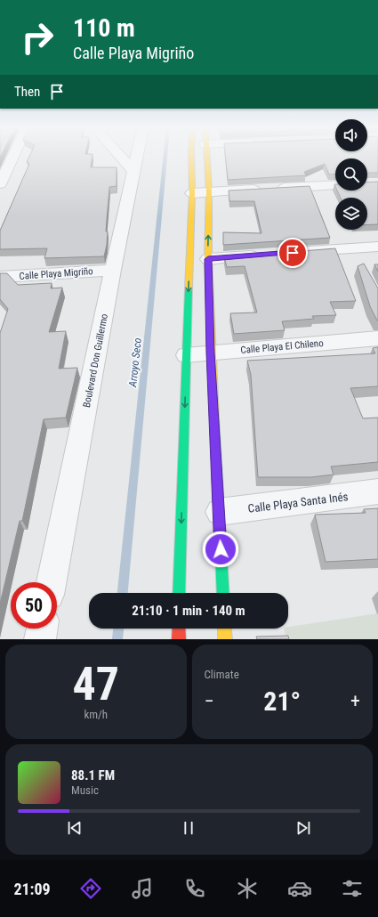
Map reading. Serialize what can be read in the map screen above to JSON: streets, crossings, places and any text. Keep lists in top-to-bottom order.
{
  "streets": {
    "street": [
      "Calle Playa Migriño",
      "Calle Playa El Chileno",
      "Boulevard Don Guillermo",
      "Calle Playa Santa Inés"
    ]
  },
  "crossings": [
    ["Calle Playa Migriño", "Boulevard Don Guillermo"]
  ],
  "water": ["Arroyo Seco"],
  "page": {
    "turn": ["110 m", "Calle Playa Migriño"],
    "then": "Then",
    "limit": "50",
    "trip": "21:10 · 1 min · 140 m",
    "tile": [
      ["47", "km/h"],
      "Climate"
    ],
    "heat": ["−", "21°", "+"],
    "song": ["88.1 FM", "Music"],
    "tabs": "21:09"
  }
}
